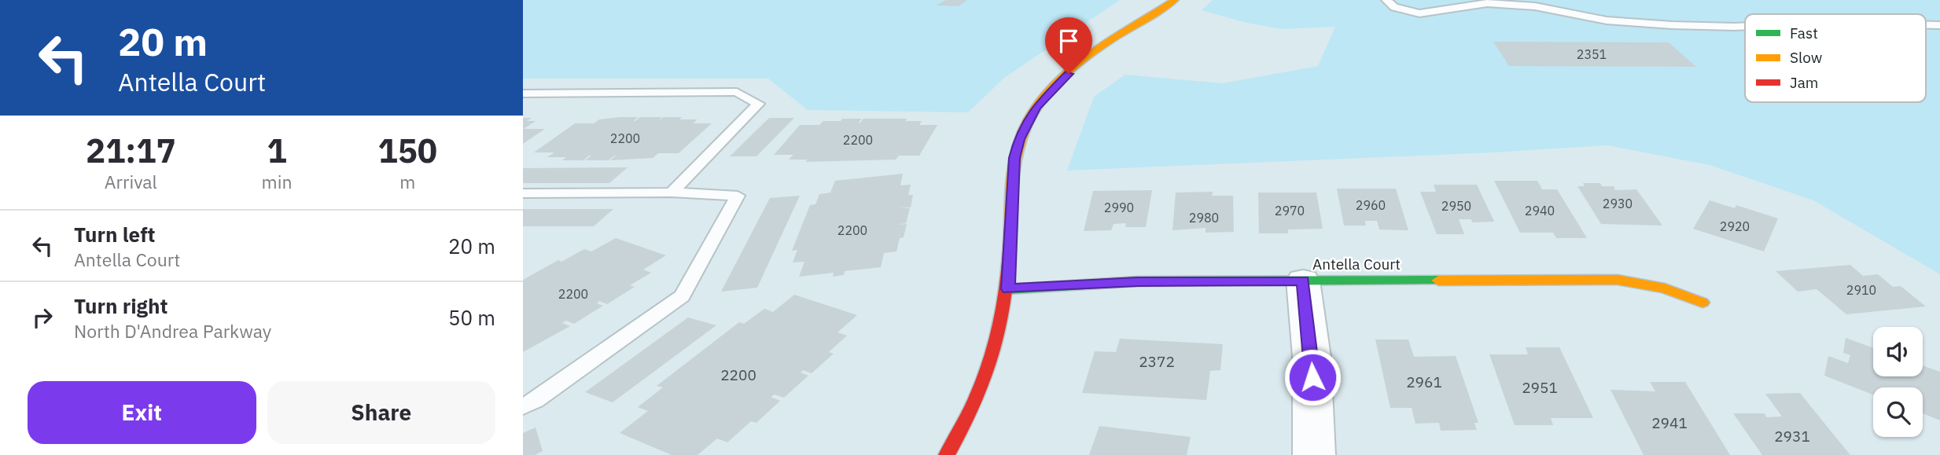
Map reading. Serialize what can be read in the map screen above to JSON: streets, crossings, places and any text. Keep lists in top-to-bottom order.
{
  "streets": {
    "street": ["Antella Court"]
  },
  "house_numbers": [
    "2351",
    "2200",
    "2200",
    "2930",
    "2960",
    "2950",
    "2990",
    "2970",
    "2940",
    "2980",
    "2920",
    "2200",
    "2910",
    "2200",
    "2372",
    "2200",
    "2961",
    "2951",
    "2941",
    "2931"
  ],
  "legend": ["Fast", "Slow", "Jam"],
  "page": {
    "turn": ["20 m", "Antella Court"],
    "eta": [
      "21:17",
      "Arrival",
      "1",
      "min",
      "150",
      "m"
    ],
    "list": [
      {
        "name": "Turn left",
        "note": "Antella Court",
        "value": "20 m"
      },
      {
        "name": "Turn right",
        "note": "North D'Andrea Parkway",
        "value": "50 m"
      }
    ],
    "buttons": ["Exit", "Share"]
  }
}
